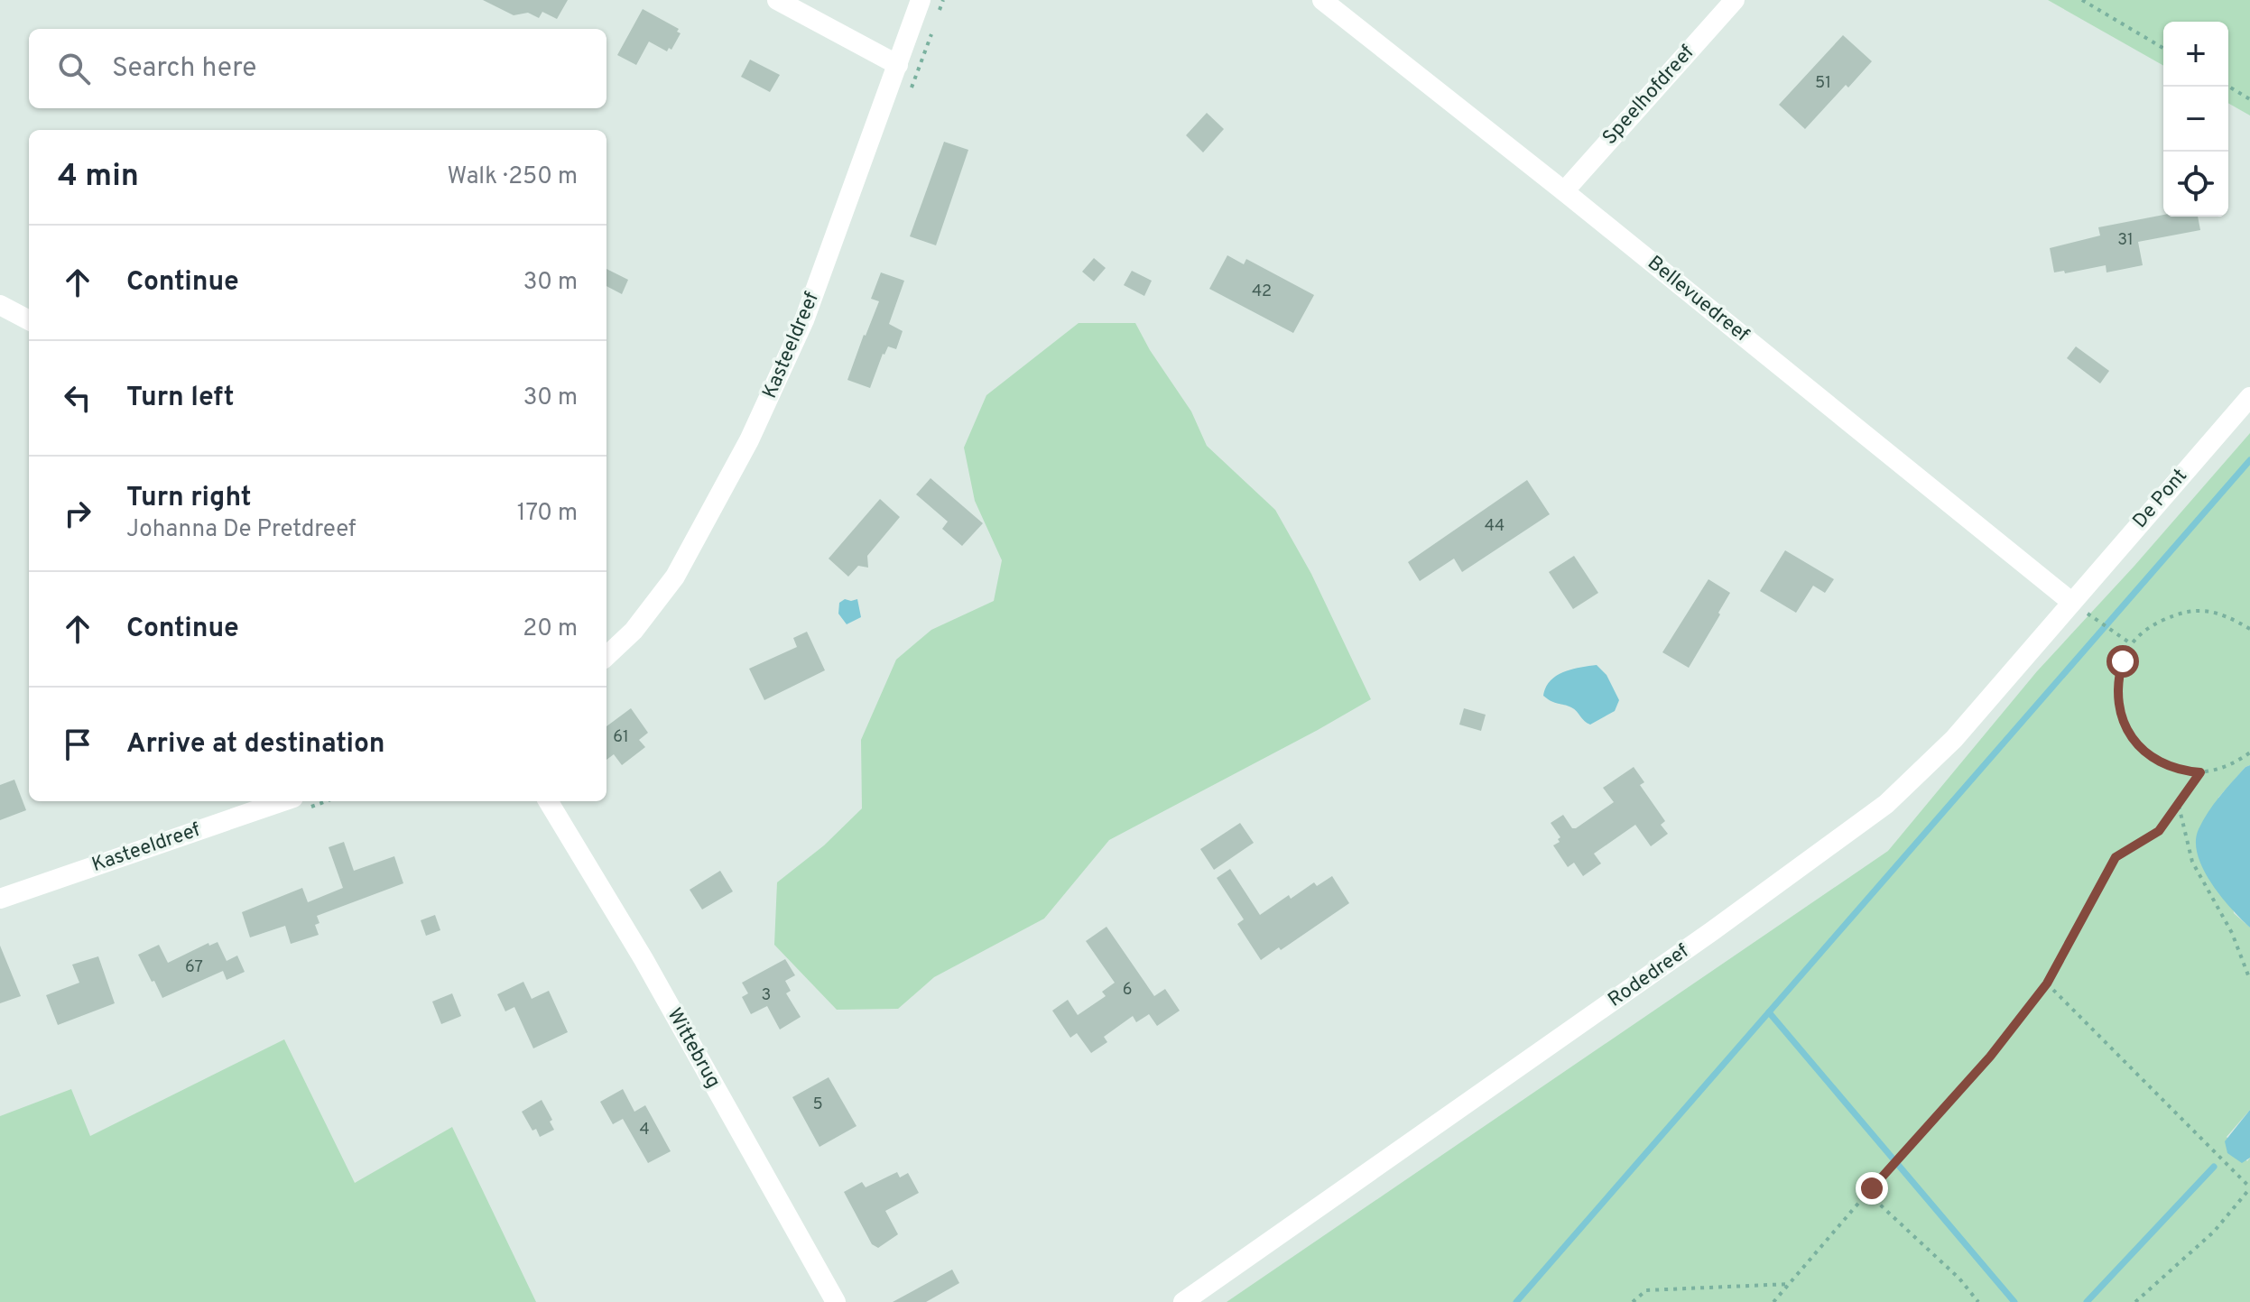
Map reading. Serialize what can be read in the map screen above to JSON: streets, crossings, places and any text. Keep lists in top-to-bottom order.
{
  "streets": {
    "street": [
      "Speelhofdreef",
      "Bellevuedreef",
      "Kasteeldreef",
      "De Pont",
      "Rodedreef",
      "Wittebrug"
    ]
  },
  "crossings": [
    ["Speelhofdreef", "Bellevuedreef"],
    ["Bellevuedreef", "De Pont"],
    ["Bellevuedreef", "Rodedreef"],
    ["De Pont", "Rodedreef"]
  ],
  "house_numbers": [
    "51",
    "31",
    "42",
    "44",
    "61",
    "67",
    "6",
    "3",
    "5",
    "4"
  ],
  "page": {
    "map_buttons": ["+", "−"],
    "search": "Search here",
    "heading": ["4 min", "Walk · 250 m"],
    "list": [
      ["Continue", "30 m"],
      ["Turn left", "30 m"],
      ["Turn right", "Johanna De Pretdreef", "170 m"],
      ["Continue", "20 m"],
      "Arrive at destination"
    ]
  }
}
